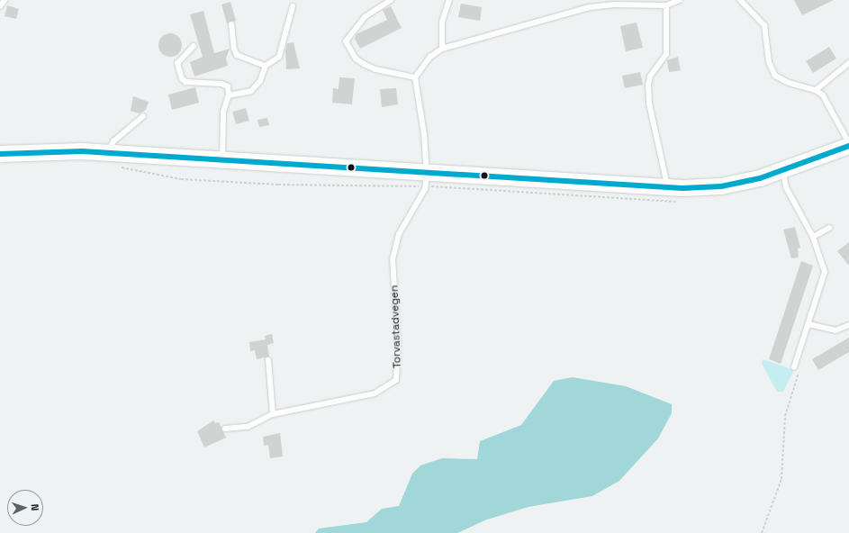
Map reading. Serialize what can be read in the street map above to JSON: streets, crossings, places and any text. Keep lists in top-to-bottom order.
{
  "streets": {
    "lane": ["Torvastadvegen"]
  },
  "north": "right"
}
